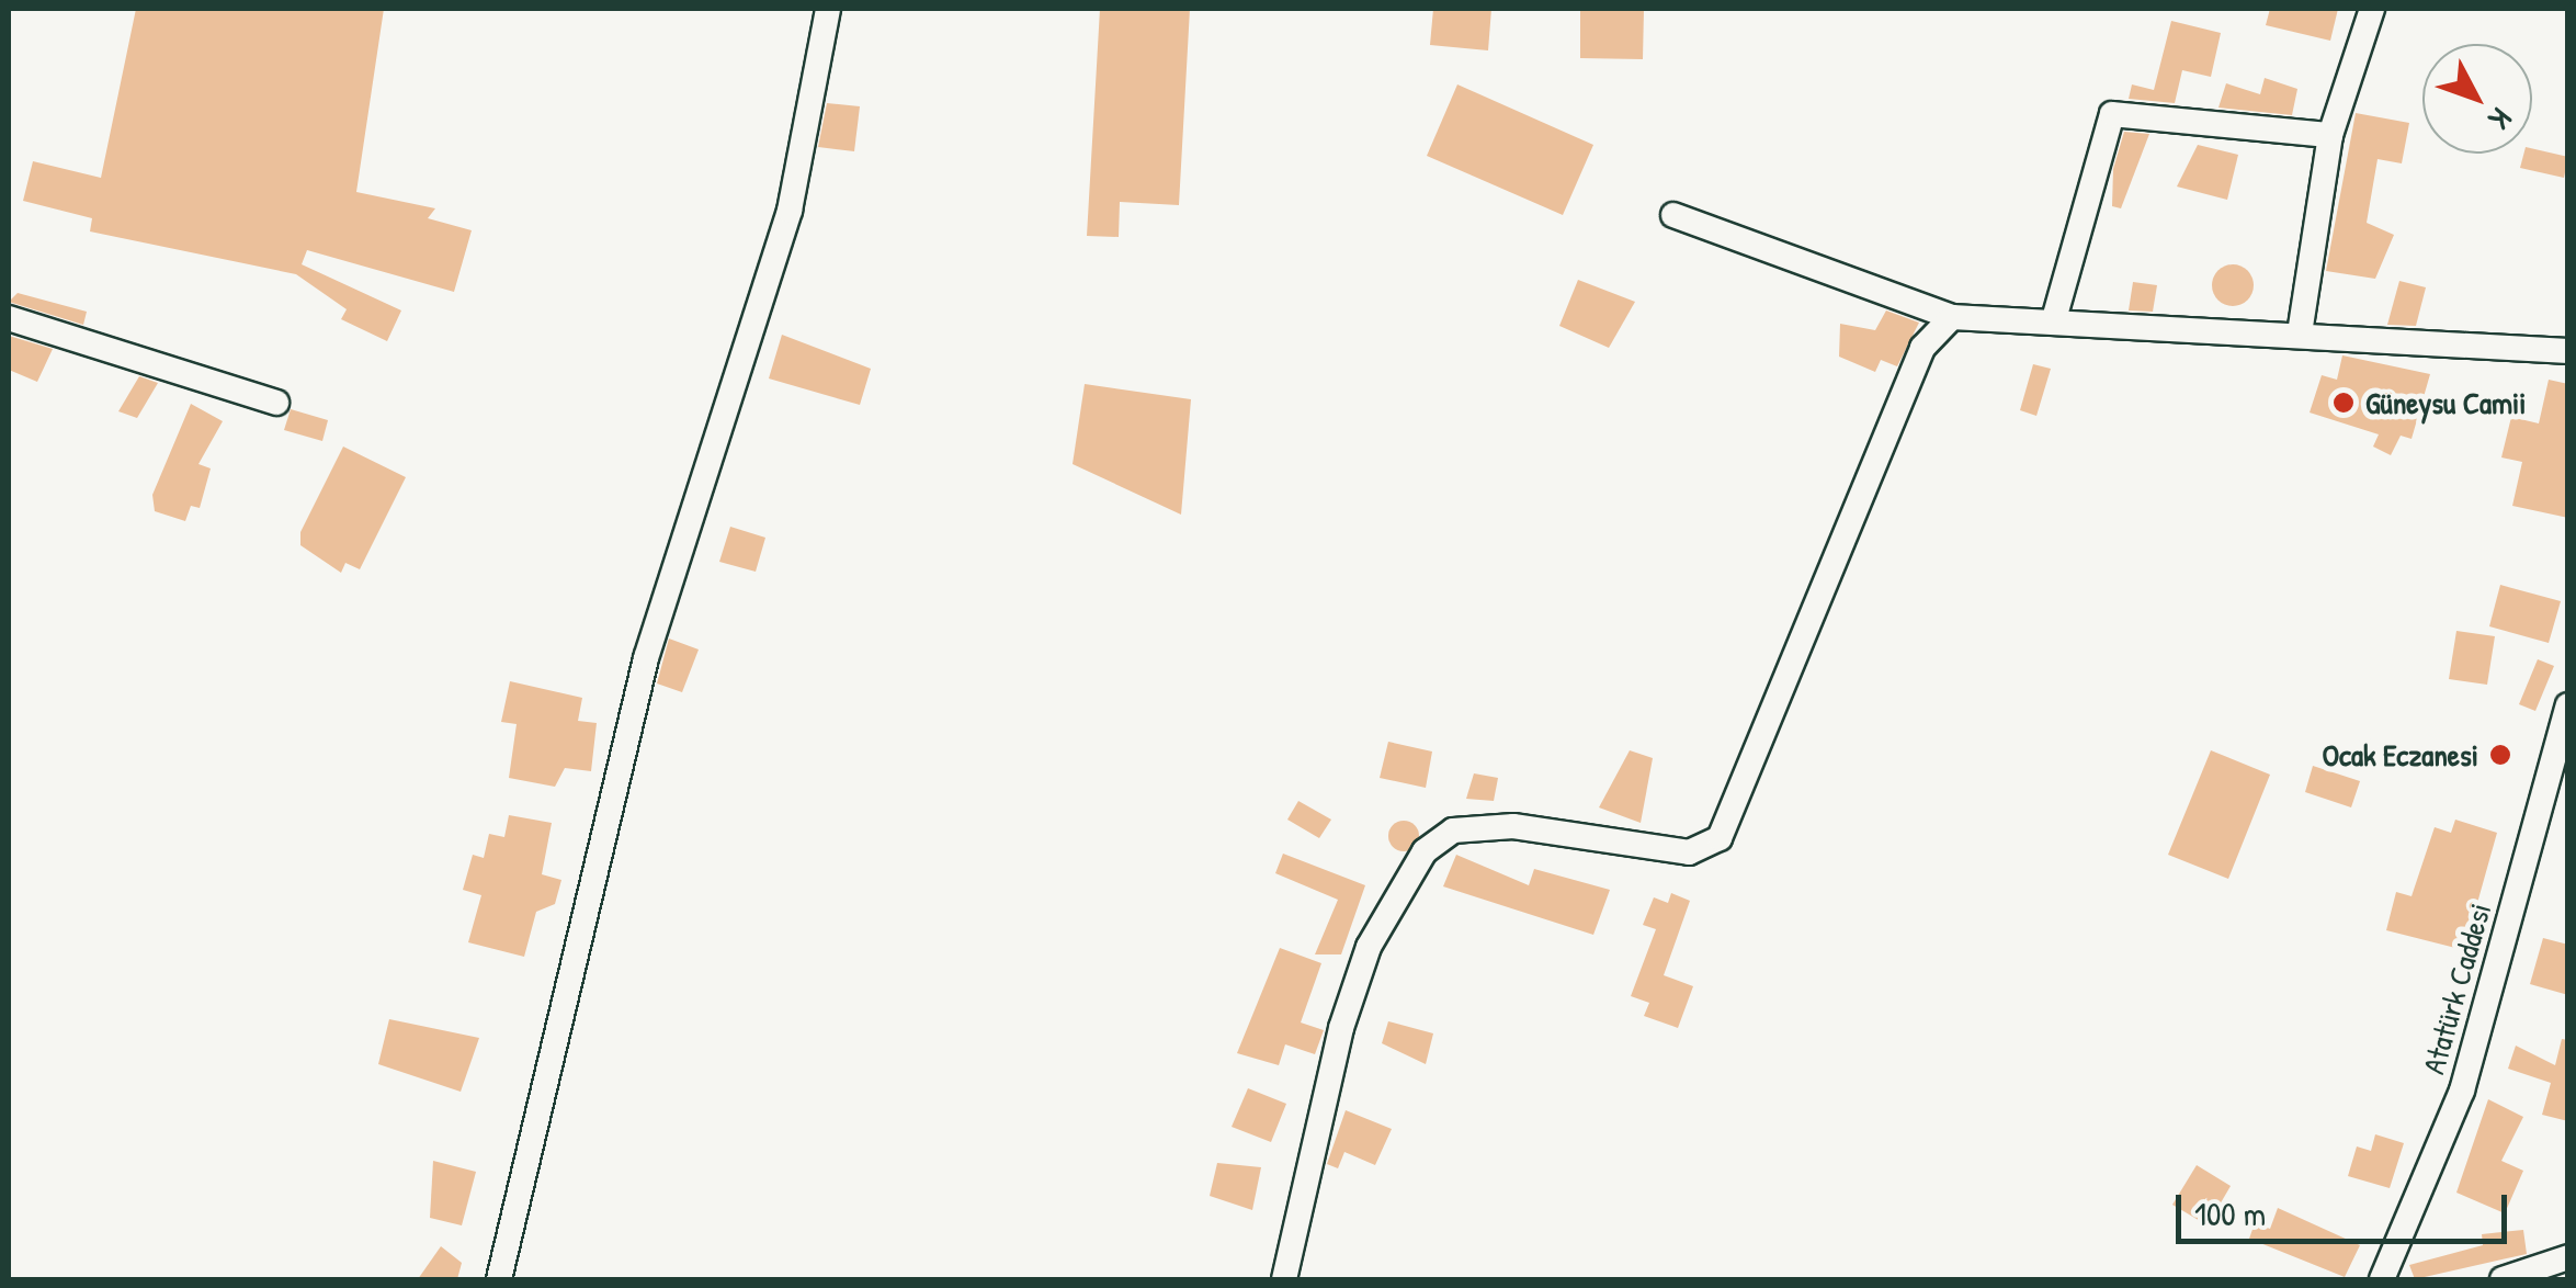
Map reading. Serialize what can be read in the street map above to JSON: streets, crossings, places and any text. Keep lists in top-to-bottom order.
{
  "streets": {
    "street": ["Atatürk Caddesi"]
  },
  "places": ["Güneysu Camii", "Ocak Eczanesi"],
  "scale_bar": "100 m",
  "north": "bottom right"
}
